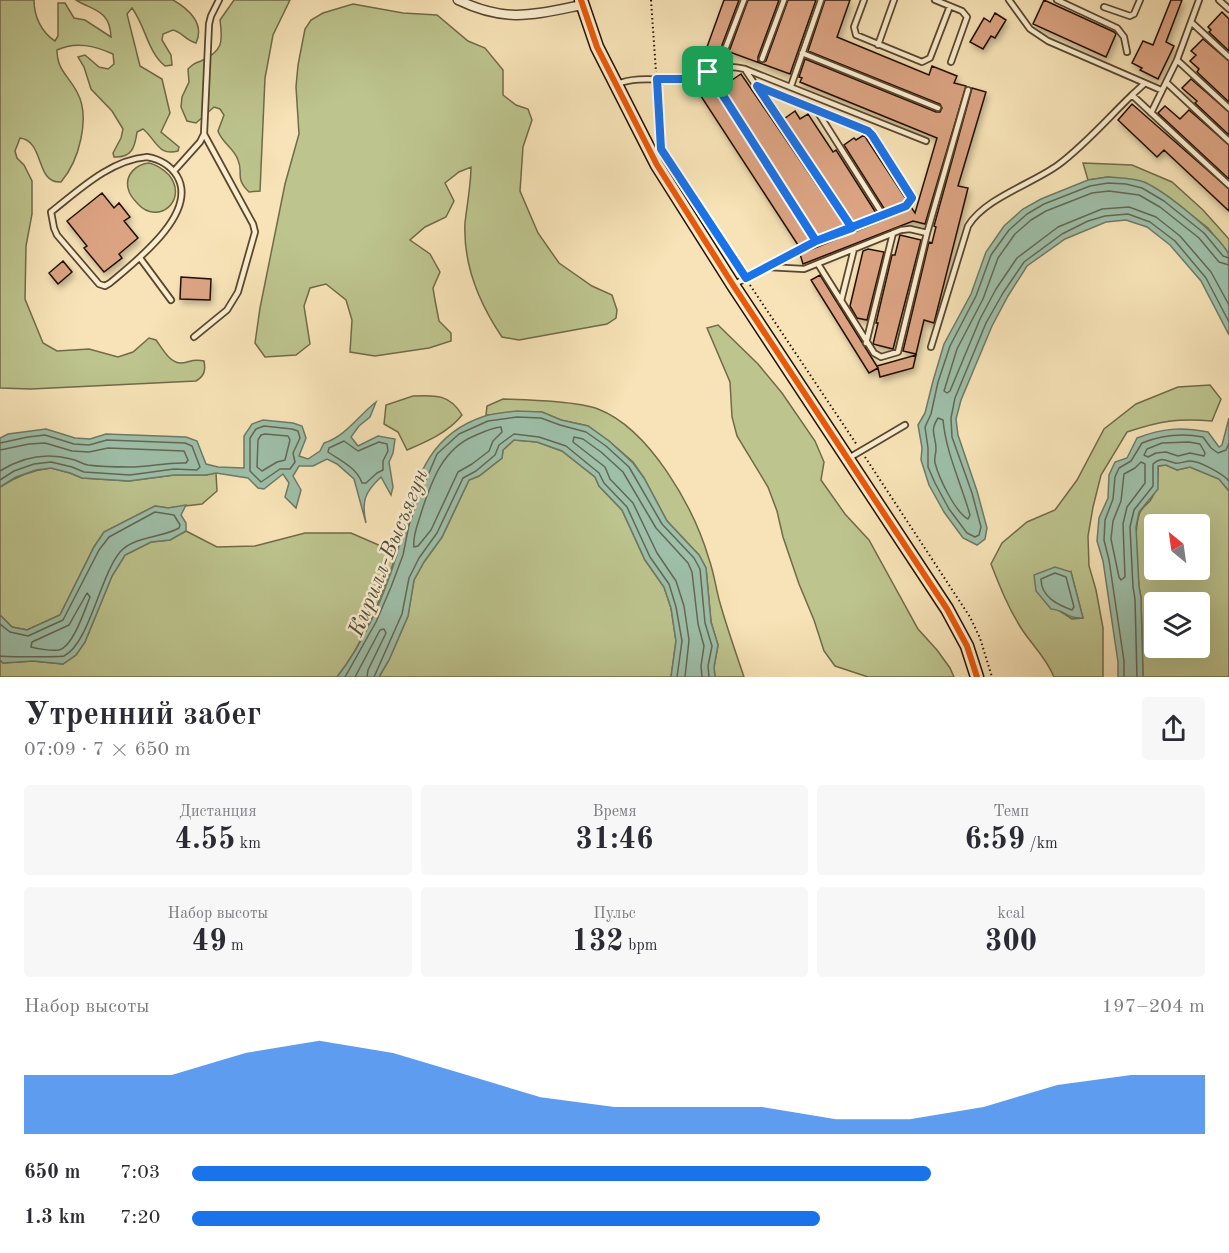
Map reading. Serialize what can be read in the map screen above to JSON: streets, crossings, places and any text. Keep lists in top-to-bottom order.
{
  "water": ["Кирилл-Высъягун"],
  "north": "top left",
  "page": {
    "heading": ["Утренний забег", "07:09 · 7 × 650 m"],
    "stats": [
      ["Дистанция", "4.55 km"],
      ["Время", "31:46"],
      ["Темп", "6:59 /km"],
      ["Набор высоты", "49 m"],
      ["Пульс", "132 bpm"],
      ["kcal", "300"]
    ],
    "chart": ["Набор высоты", "197–204 m"],
    "list": [
      {
        "name": "650 m",
        "note": "7:03"
      },
      {
        "name": "1.3 km",
        "note": "7:20"
      }
    ]
  }
}
